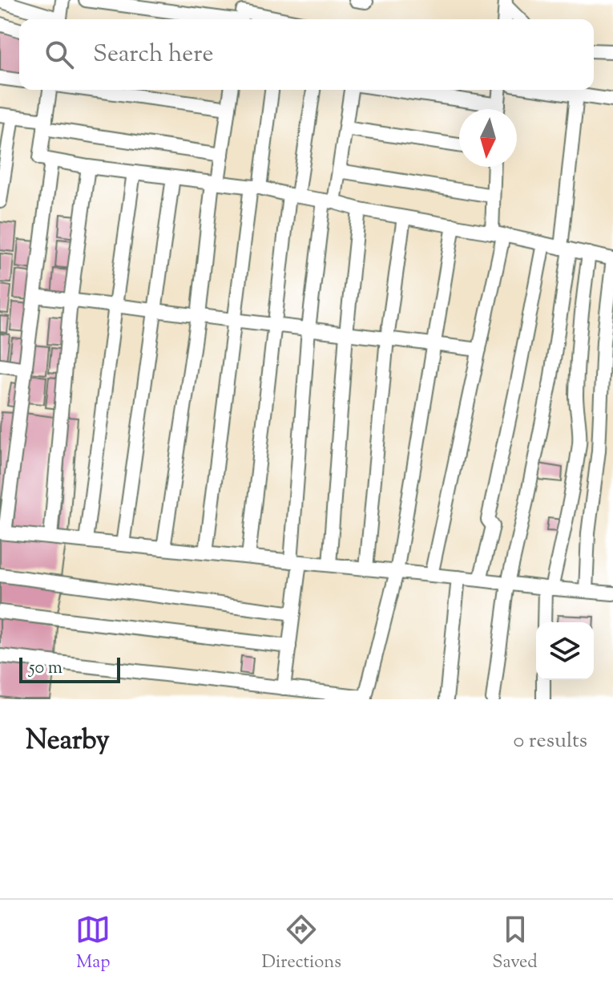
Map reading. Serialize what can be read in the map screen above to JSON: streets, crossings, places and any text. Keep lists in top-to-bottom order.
{
  "scale_bar": "50 m",
  "north": "bottom",
  "page": {
    "search": "Search here",
    "scale": "50 m",
    "heading": ["Nearby", "0 results"],
    "nav": ["Map", "Directions", "Saved"]
  }
}
